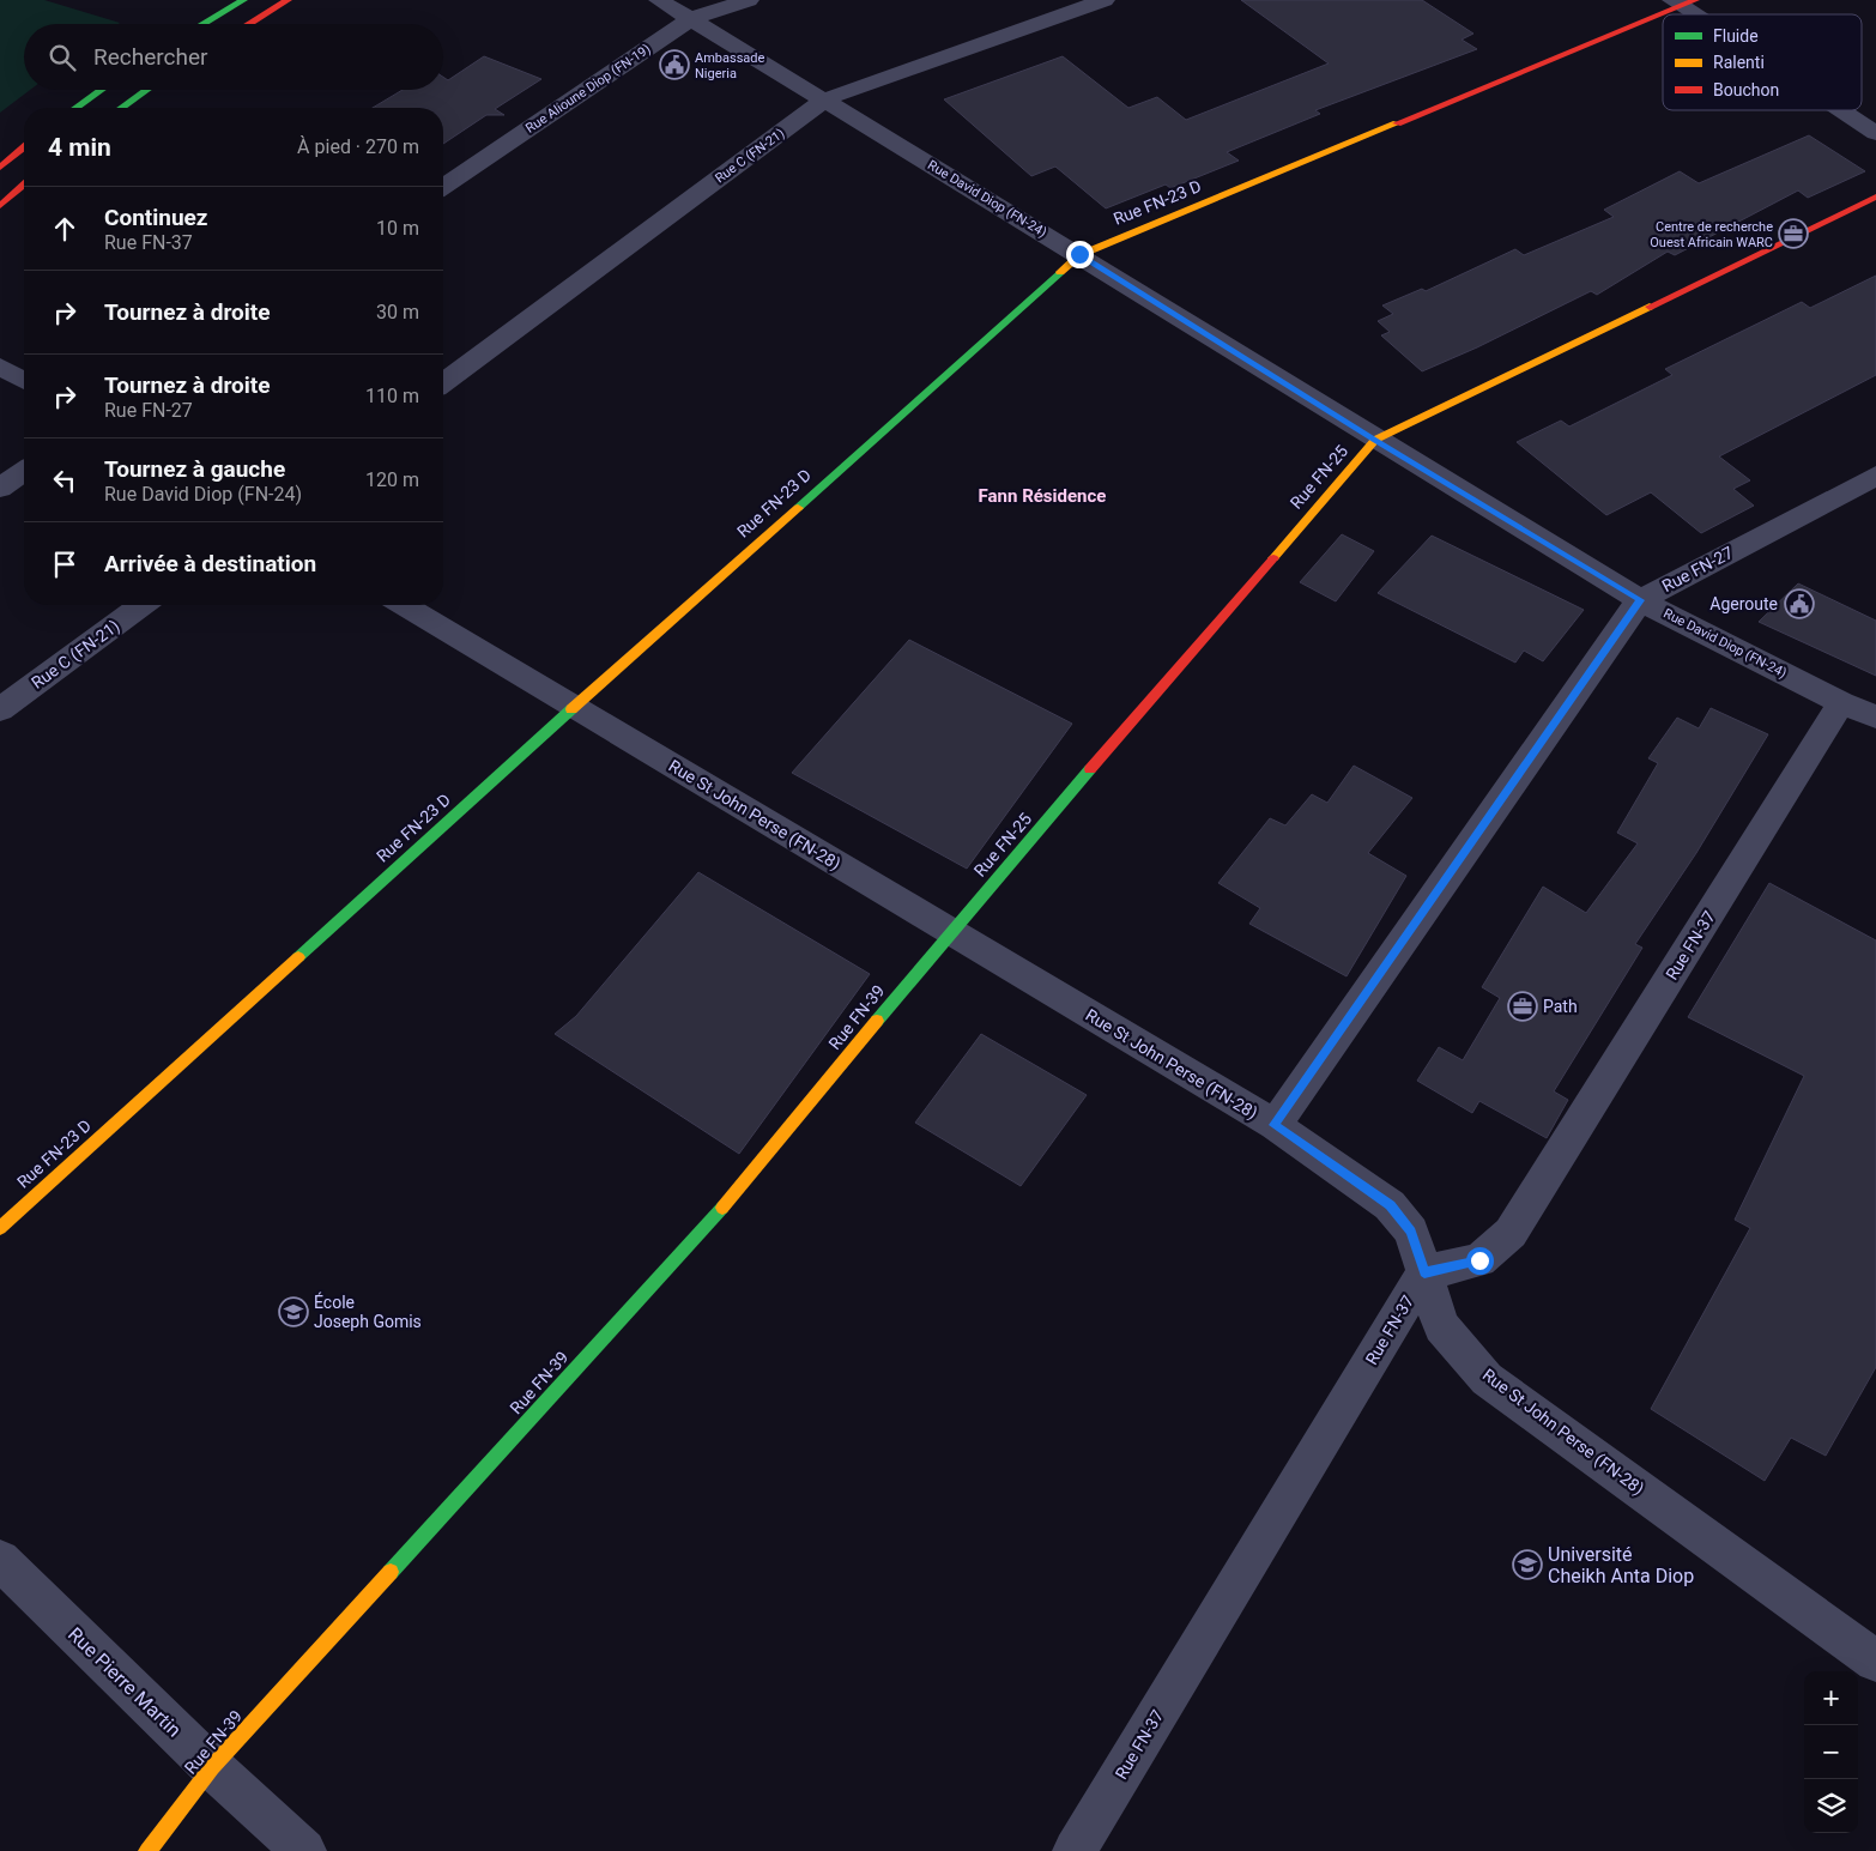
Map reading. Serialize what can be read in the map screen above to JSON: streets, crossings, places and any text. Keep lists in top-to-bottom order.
{
  "streets": {
    "main road": ["Rue FN-23 D", "Rue FN-25", "Rue FN-39"],
    "street": [
      "Rue Alioune Diop (FN-19)",
      "Rue C (FN-21)",
      "Rue David Diop (FN-24)",
      "Rue FN-27",
      "Rue St John Perse (FN-28)",
      "Rue FN-37",
      "Rue Pierre Martin"
    ]
  },
  "crossings": [
    ["Rue Alioune Diop (FN-19)", "Rue David Diop (FN-24)"],
    ["Rue C (FN-21)", "Rue David Diop (FN-24)"],
    ["Rue David Diop (FN-24)", "Rue FN-23 D"],
    ["Rue David Diop (FN-24)", "Rue FN-25"],
    ["Rue David Diop (FN-24)", "Rue FN-27"],
    ["Rue David Diop (FN-24)", "Rue FN-37"],
    ["Rue FN-23 D", "Rue St John Perse (FN-28)"],
    ["Rue FN-25", "Rue St John Perse (FN-28)"],
    ["Rue FN-25", "Rue FN-39"],
    ["Rue FN-27", "Rue St John Perse (FN-28)"],
    ["Rue St John Perse (FN-28)", "Rue FN-37"],
    ["Rue St John Perse (FN-28)", "Rue FN-39"],
    ["Rue FN-39", "Rue Pierre Martin"]
  ],
  "districts": ["Fann Résidence"],
  "places": {
    "public building": ["Ambassade Nigeria", "Ageroute"],
    "office": ["Centre de recherche Ouest Africain WARC", "Path"],
    "school or university": ["École Joseph Gomis", "Université Cheikh Anta Diop"]
  },
  "legend": ["Fluide", "Ralenti", "Bouchon"],
  "page": {
    "search": "Rechercher",
    "heading": ["4 min", "À pied · 270 m"],
    "list": [
      ["Continuez", "Rue FN-37", "10 m"],
      ["Tournez à droite", "30 m"],
      ["Tournez à droite", "Rue FN-27", "110 m"],
      ["Tournez à gauche", "Rue David Diop (FN-24)", "120 m"],
      "Arrivée à destination"
    ],
    "map_buttons": ["+", "−"]
  }
}
